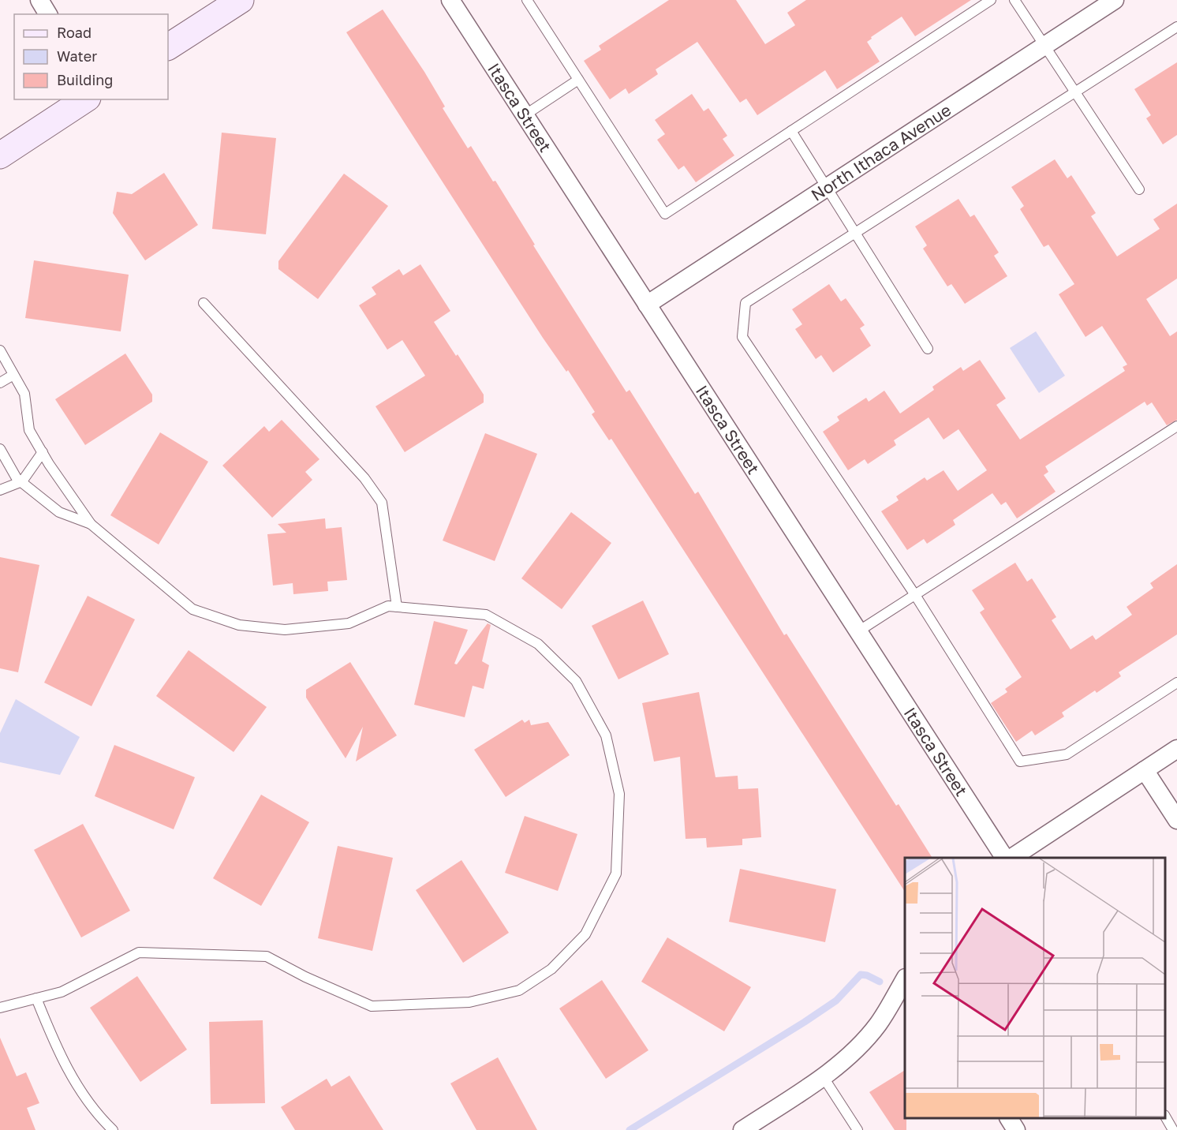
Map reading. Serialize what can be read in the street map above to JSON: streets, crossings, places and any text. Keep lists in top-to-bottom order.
{
  "streets": {
    "street": ["Itasca Street", "North Ithaca Avenue"]
  },
  "crossings": [
    ["Itasca Street", "North Ithaca Avenue"]
  ],
  "legend": ["Road", "Water", "Building"]
}
